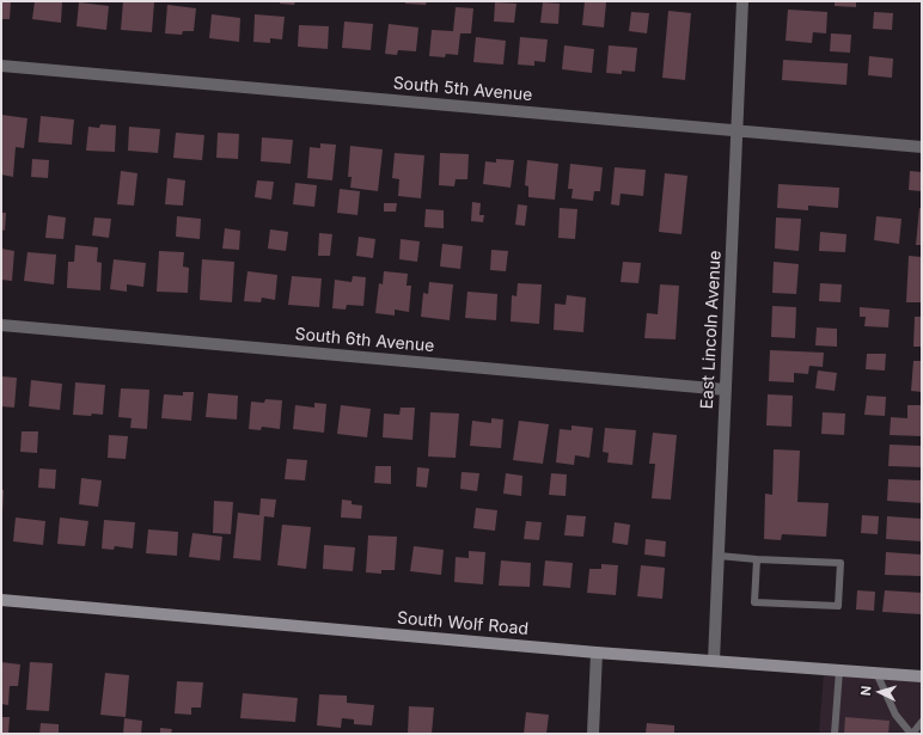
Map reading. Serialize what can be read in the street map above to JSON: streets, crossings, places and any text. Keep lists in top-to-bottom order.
{
  "streets": {
    "main road": ["South Wolf Road"],
    "street": ["South 5th Avenue", "East Lincoln Avenue", "South 6th Avenue"]
  },
  "crossings": [
    ["South 5th Avenue", "East Lincoln Avenue"],
    ["East Lincoln Avenue", "South 6th Avenue"],
    ["East Lincoln Avenue", "South Wolf Road"]
  ],
  "north": "left"
}
